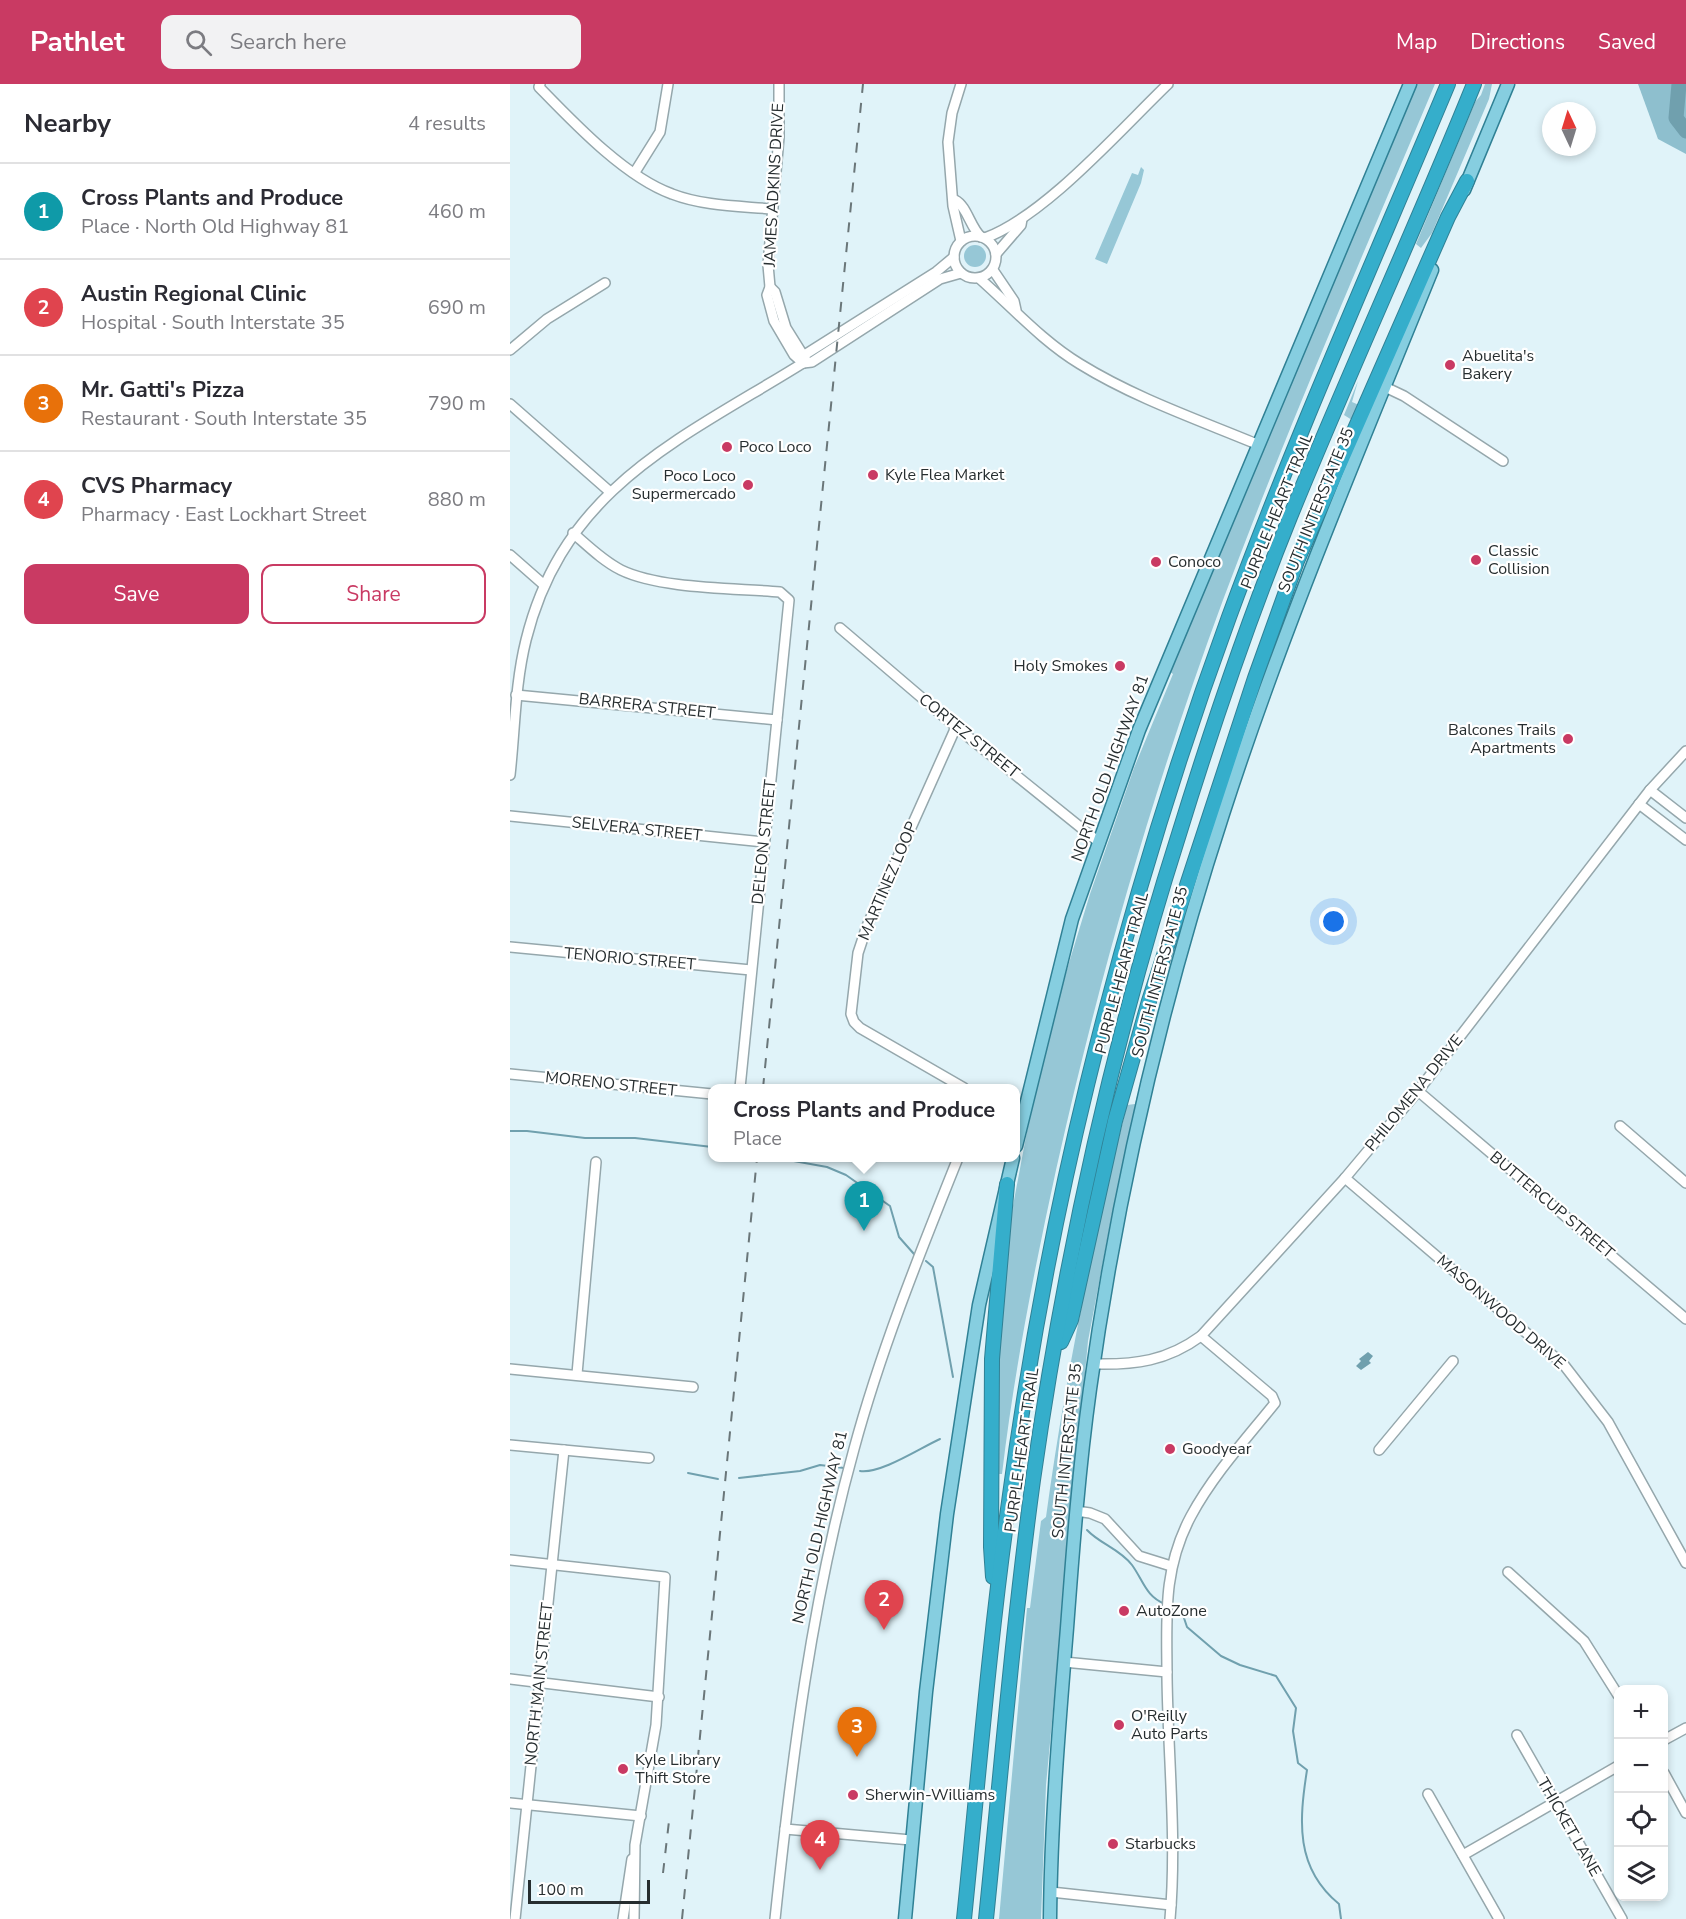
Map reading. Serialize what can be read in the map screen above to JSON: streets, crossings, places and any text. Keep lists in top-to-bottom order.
{
  "streets": {
    "highway": ["PURPLE HEART TRAIL"],
    "main road": ["SOUTH INTERSTATE 35", "NORTH OLD HIGHWAY 81"],
    "street": [
      "JAMES ADKINS DRIVE",
      "BARRERA STREET",
      "CORTEZ STREET",
      "SELVERA STREET",
      "DELEON STREET",
      "MARTINEZ LOOP",
      "TENORIO STREET",
      "MORENO STREET",
      "PHILOMENA DRIVE",
      "BUTTERCUP STREET",
      "MASONWOOD DRIVE",
      "NORTH MAIN STREET",
      "THICKET LANE"
    ]
  },
  "crossings": [
    ["SOUTH INTERSTATE 35", "PHILOMENA DRIVE"],
    ["BARRERA STREET", "DELEON STREET"],
    ["CORTEZ STREET", "NORTH OLD HIGHWAY 81"],
    ["CORTEZ STREET", "MARTINEZ LOOP"],
    ["SELVERA STREET", "DELEON STREET"],
    ["DELEON STREET", "TENORIO STREET"],
    ["PHILOMENA DRIVE", "BUTTERCUP STREET"],
    ["PHILOMENA DRIVE", "MASONWOOD DRIVE"]
  ],
  "places": [
    "Abuelita's Bakery",
    "Poco Loco",
    "Kyle Flea Market",
    "Poco Loco Supermercado",
    "Classic Collision",
    "Conoco",
    "Holy Smokes",
    "Balcones Trails Apartments",
    "Goodyear",
    "AutoZone",
    "O'Reilly Auto Parts",
    "Kyle Library Thift Store",
    "Sherwin-Williams",
    "Starbucks"
  ],
  "scale_bar": "100 m",
  "north": "top",
  "page": {
    "header": "Pathlet",
    "search": "Search here",
    "nav": ["Map", "Directions", "Saved"],
    "heading": ["Nearby", "4 results"],
    "list": [
      {
        "mark": "1",
        "name": "Cross Plants and Produce",
        "note": "Place · North Old Highway 81",
        "value": "460 m"
      },
      {
        "mark": "2",
        "name": "Austin Regional Clinic",
        "note": "Hospital · South Interstate 35",
        "value": "690 m"
      },
      {
        "mark": "3",
        "name": "Mr. Gatti's Pizza",
        "note": "Restaurant · South Interstate 35",
        "value": "790 m"
      },
      {
        "mark": "4",
        "name": "CVS Pharmacy",
        "note": "Pharmacy · East Lockhart Street",
        "value": "880 m"
      }
    ],
    "buttons": ["Save", "Share"],
    "popup": ["Cross Plants and Produce", "Place"],
    "pins": [
      "1",
      "2",
      "3",
      "4"
    ],
    "map_buttons": ["+", "−"],
    "scale": "100 m"
  }
}
